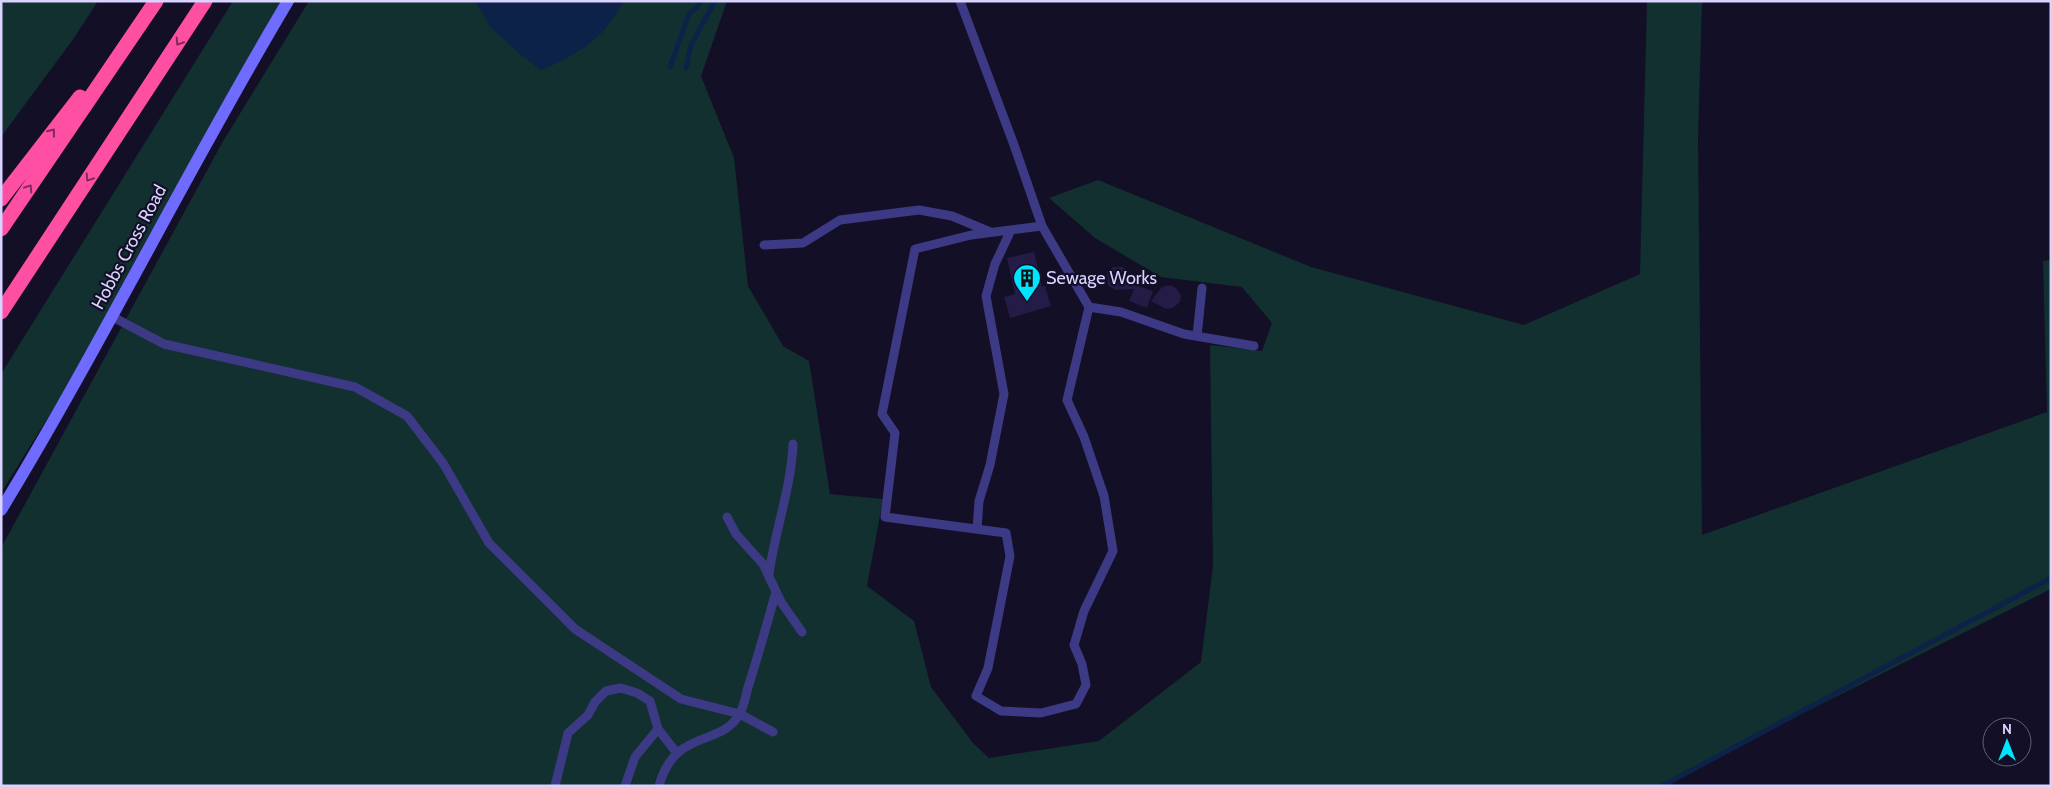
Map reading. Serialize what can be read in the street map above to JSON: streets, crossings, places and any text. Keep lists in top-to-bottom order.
{
  "streets": {
    "street": ["Hobbs Cross Road"]
  },
  "places": {
    "building": ["Sewage Works"]
  },
  "north": "top"
}
